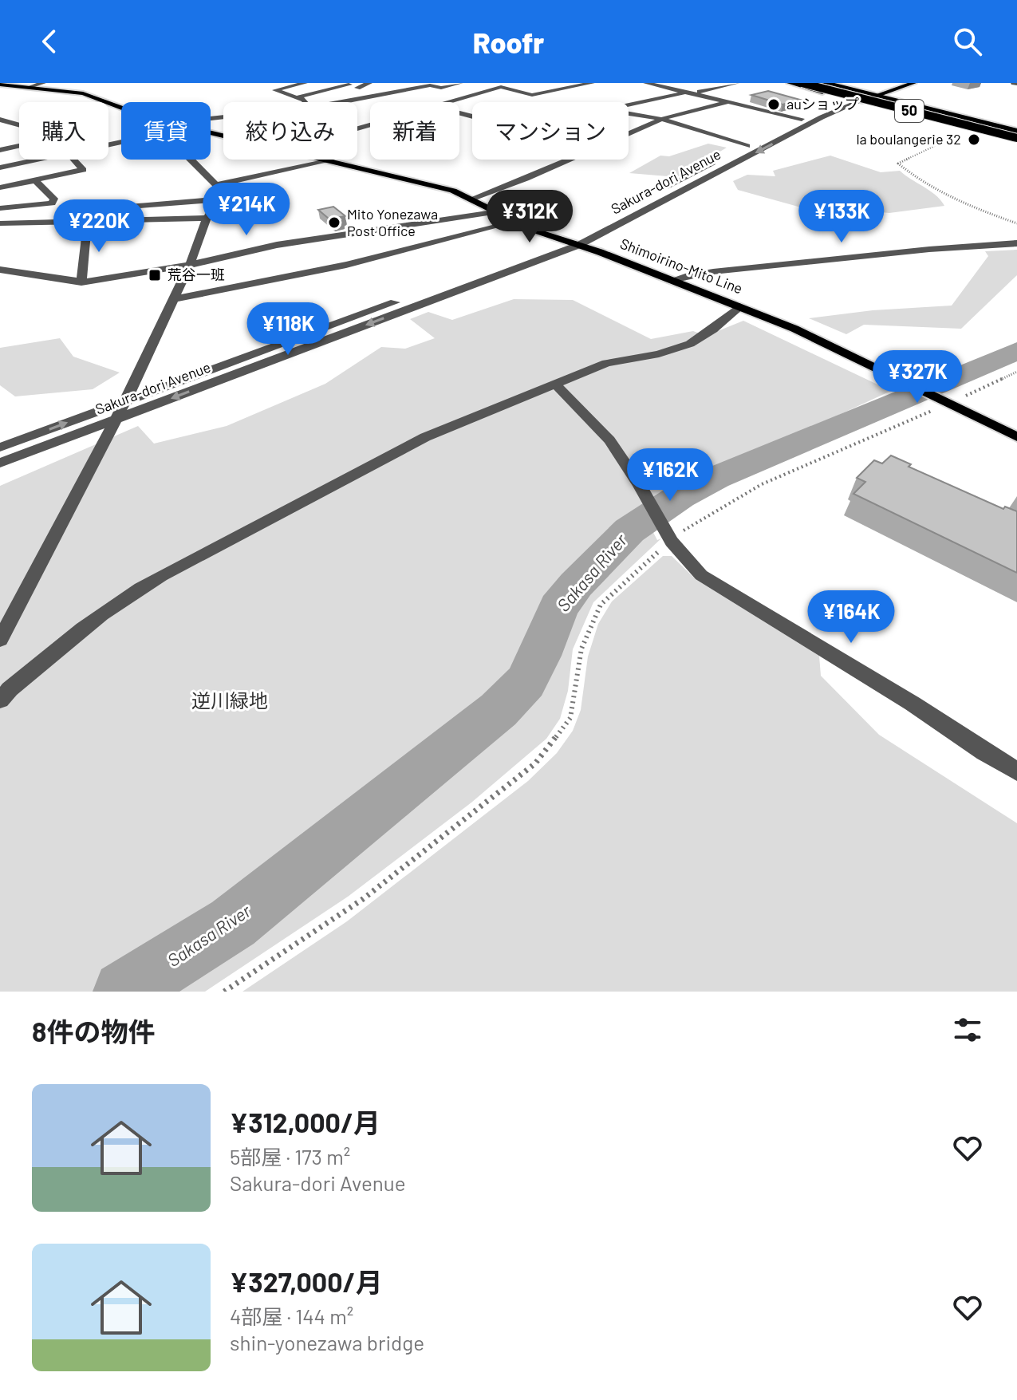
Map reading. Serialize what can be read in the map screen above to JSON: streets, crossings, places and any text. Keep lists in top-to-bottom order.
{
  "streets": {
    "highway": ["50"],
    "main road": ["Sakura-dori Avenue", "Shimoirino-Mito Line"]
  },
  "crossings": [
    ["Sakura-dori Avenue", "Shimoirino-Mito Line"]
  ],
  "water": ["Sakasa River"],
  "parks": ["逆川緑地"],
  "places": {
    "other": ["auショップ", "la boulangerie 32", "Mito Yonezawa Post Office"],
    "transit": ["荒谷一班"]
  },
  "page": {
    "header": "Roofr",
    "chip": [
      "購入",
      "賃貸",
      "絞り込み",
      "新着",
      "マンション"
    ],
    "price": [
      "¥214K",
      "¥312K",
      "¥133K",
      "¥220K",
      "¥118K",
      "¥327K",
      "¥162K",
      "¥164K"
    ],
    "heading": "8件の物件",
    "list": [
      {
        "name": "¥312,000/月",
        "note": "5部屋 · 173 m² · Sakura-dori Avenue"
      },
      {
        "name": "¥327,000/月",
        "note": "4部屋 · 144 m² · shin-yonezawa bridge"
      }
    ]
  }
}
